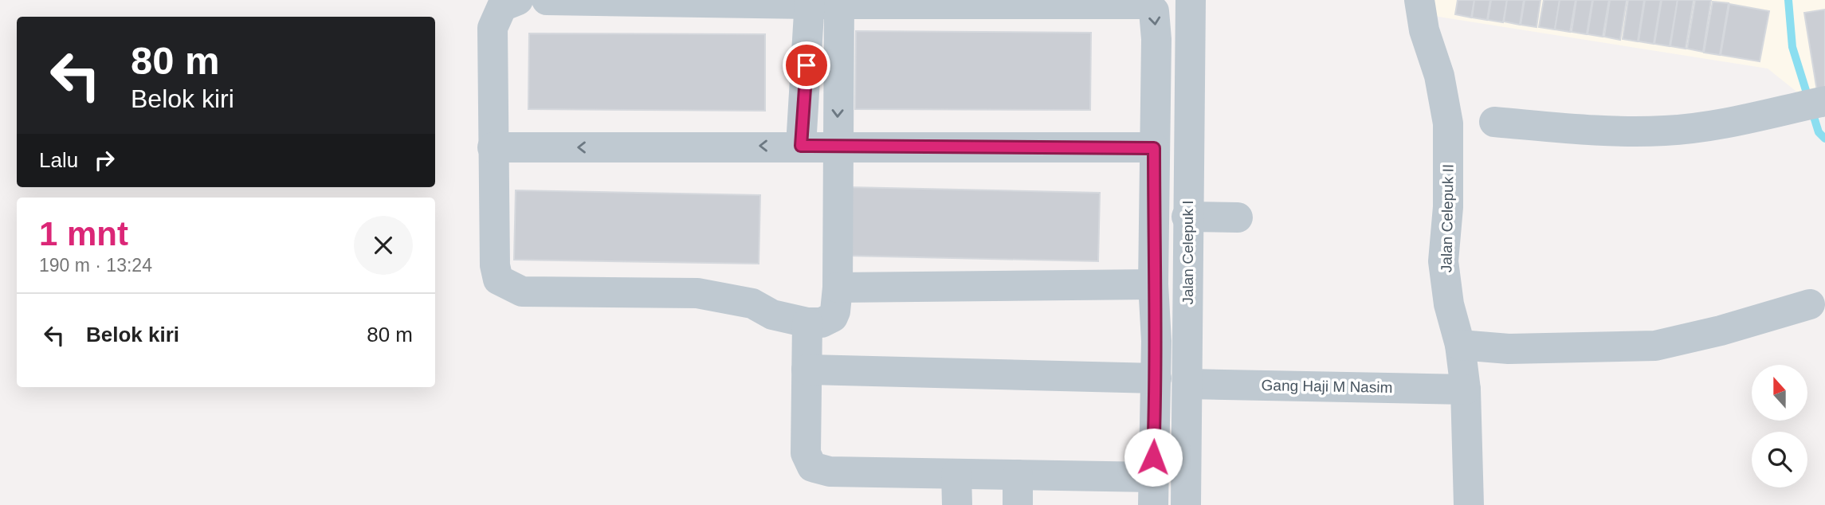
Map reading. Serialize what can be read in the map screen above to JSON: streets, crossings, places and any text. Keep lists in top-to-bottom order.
{
  "streets": {
    "street": ["Jalan Celepuk II", "Jalan Celepuk I", "Gang Haji M Nasim"]
  },
  "crossings": [
    ["Jalan Celepuk II", "Gang Haji M Nasim"],
    ["Jalan Celepuk I", "Gang Haji M Nasim"]
  ],
  "north": "top",
  "page": {
    "turn": ["80 m", "Belok kiri"],
    "then": "Lalu",
    "heading": ["1 mnt", "190 m · 13:24"],
    "list": [
      {
        "name": "Belok kiri",
        "value": "80 m"
      }
    ]
  }
}
